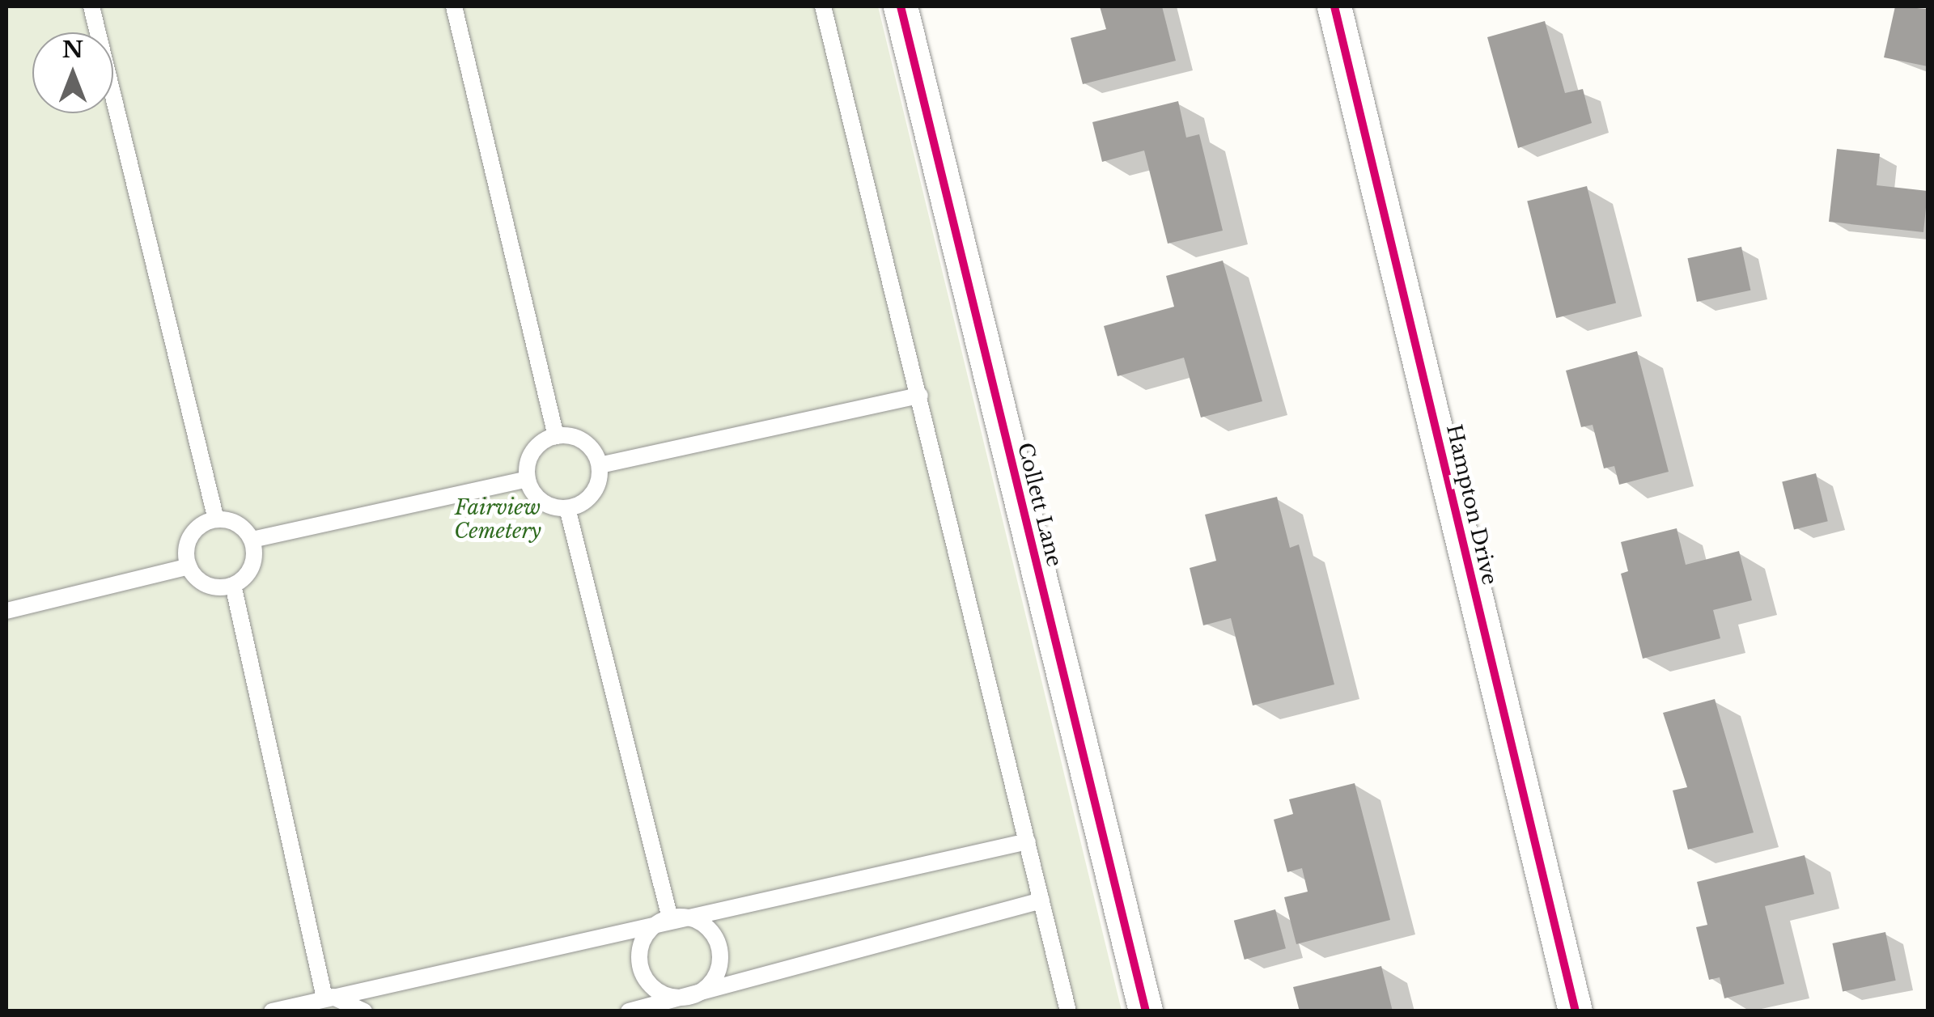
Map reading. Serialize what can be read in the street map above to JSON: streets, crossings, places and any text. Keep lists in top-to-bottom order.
{
  "streets": {
    "street": ["Collett Lane", "Hampton Drive"]
  },
  "parks": ["Fairview Cemetery"],
  "north": "top"
}
